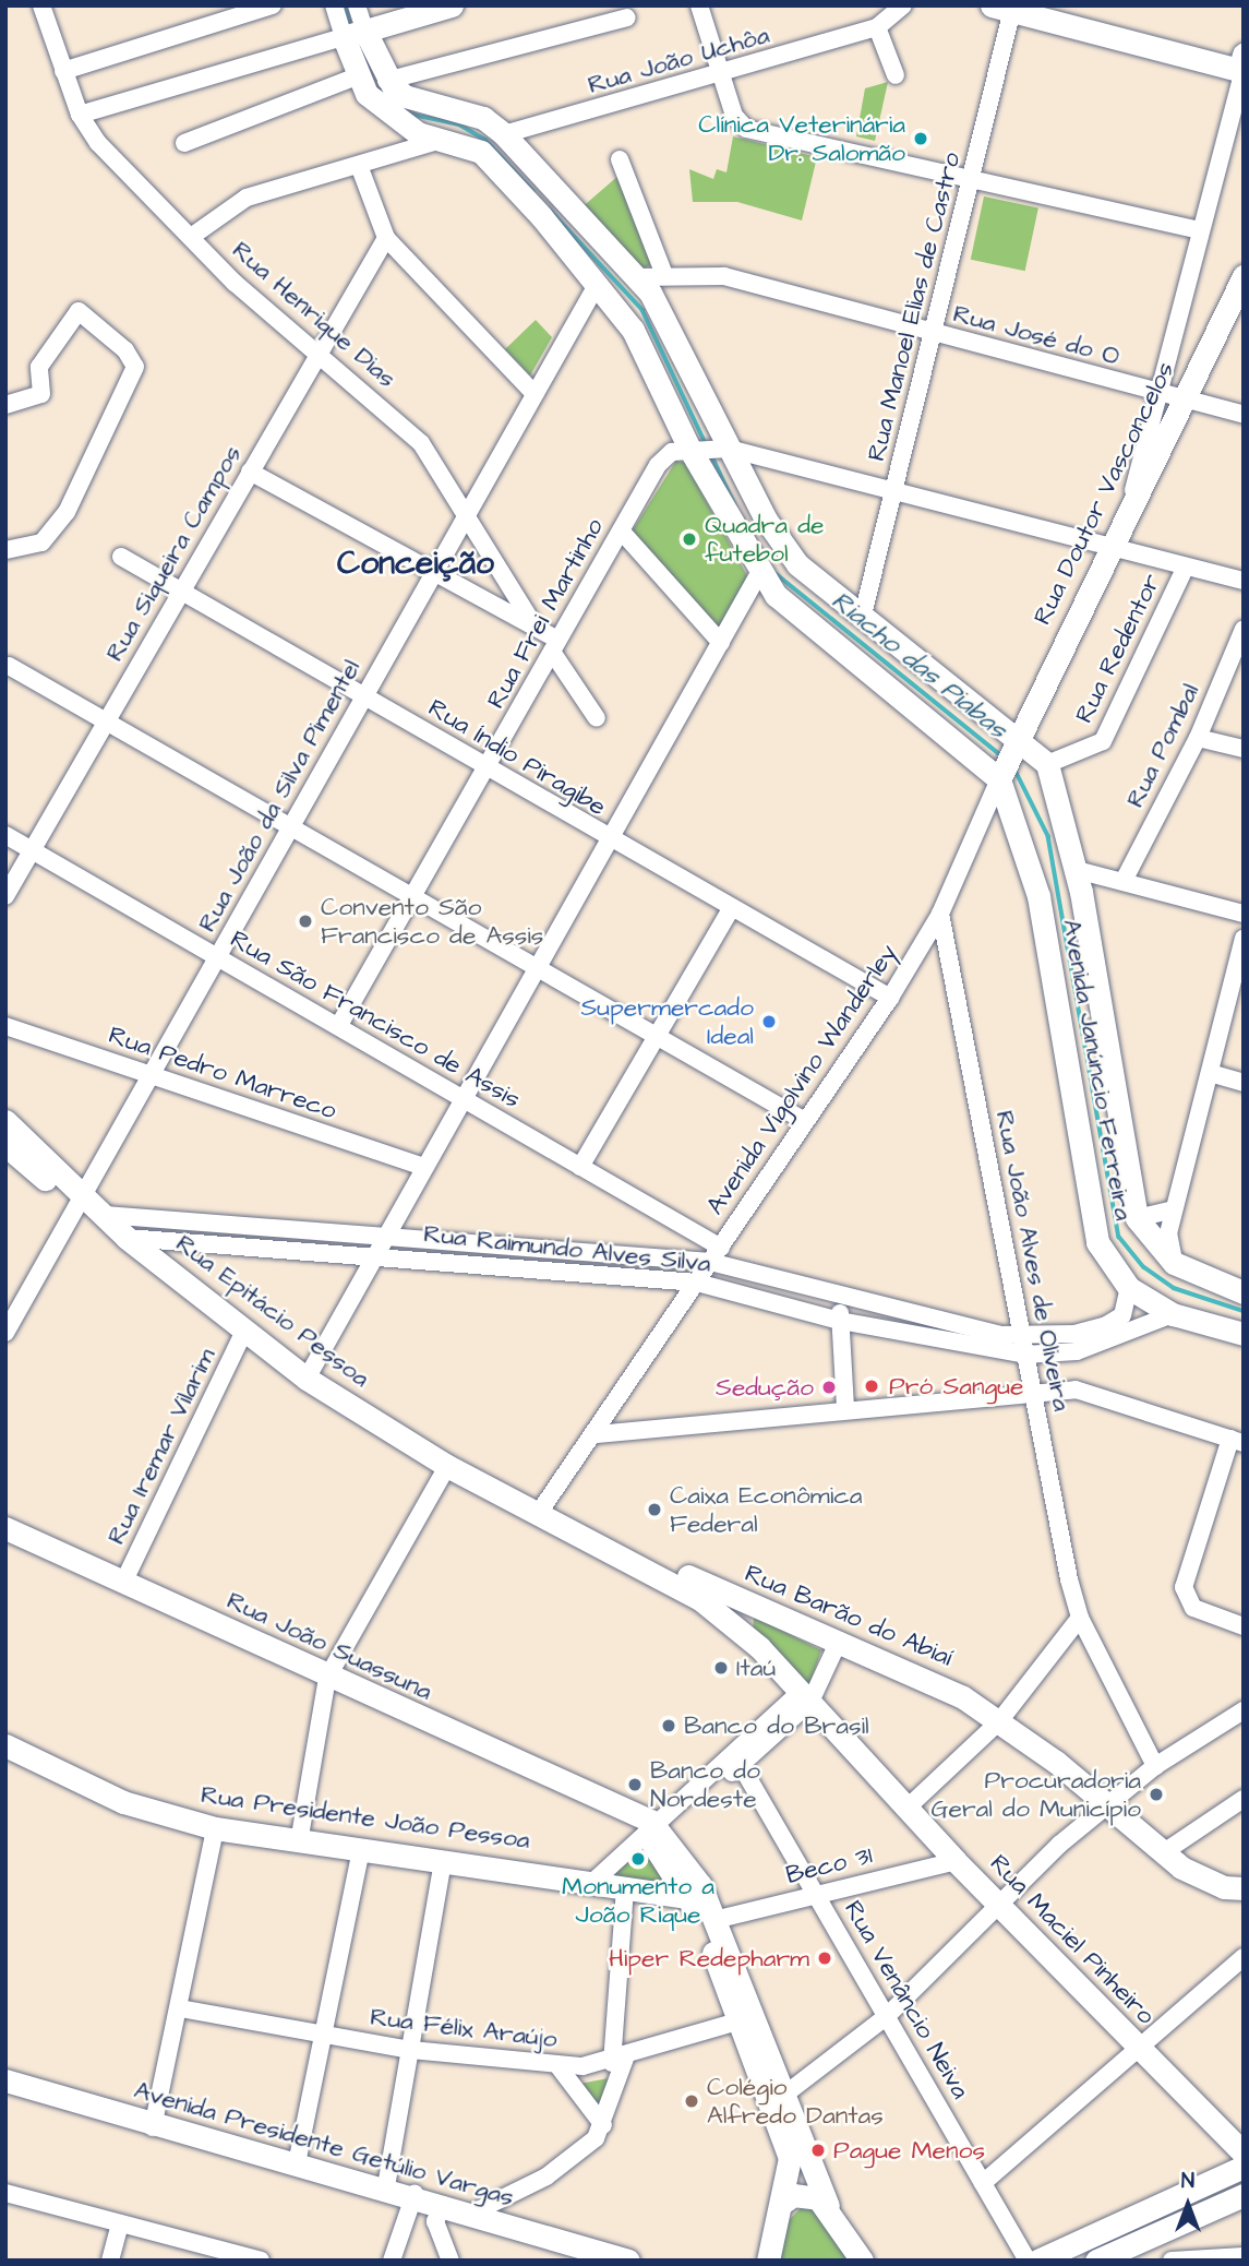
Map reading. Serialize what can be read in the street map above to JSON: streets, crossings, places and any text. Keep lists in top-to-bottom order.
{
  "streets": {
    "main road": [
      "Rua Doutor Vasconcelos",
      "Avenida Janúncio Ferreira",
      "Rua Epitácio Pessoa",
      "Rua Barão do Abiaí",
      "Rua João Suassuna",
      "Rua Presidente João Pessoa",
      "Rua Maciel Pinheiro",
      "Avenida Presidente Getúlio Vargas"
    ],
    "street": [
      "Rua João Uchôa",
      "Rua Manoel Elias de Castro",
      "Rua Henrique Dias",
      "Rua José do O",
      "Rua Siqueira Campos",
      "Rua Frei Martinho",
      "Rua Redentor",
      "Rua Pombal",
      "Rua Índio Piragibe",
      "Rua João da Silva Pimentel",
      "Rua São Francisco de Assis",
      "Rua Pedro Marreco",
      "Avenida Vigolvino Wanderley",
      "Rua Raimundo Alves Silva",
      "Rua João Alves de Oliveira",
      "Rua Iremar Vilarim",
      "Beco 31",
      "Rua Venâncio Neiva",
      "Rua Félix Araújo"
    ]
  },
  "crossings": [
    ["Rua Manoel Elias de Castro", "Rua José do O"],
    ["Rua Henrique Dias", "Rua Siqueira Campos"],
    ["Rua Henrique Dias", "Rua João da Silva Pimentel"],
    ["Rua José do O", "Rua Doutor Vasconcelos"],
    ["Rua Doutor Vasconcelos", "Avenida Janúncio Ferreira"],
    ["Rua Doutor Vasconcelos", "Avenida Vigolvino Wanderley"],
    ["Rua Siqueira Campos", "Rua Índio Piragibe"],
    ["Rua Siqueira Campos", "Rua São Francisco de Assis"],
    ["Rua Frei Martinho", "Rua Índio Piragibe"],
    ["Rua Frei Martinho", "Rua São Francisco de Assis"],
    ["Rua Redentor", "Avenida Janúncio Ferreira"],
    ["Rua Índio Piragibe", "Rua João da Silva Pimentel"],
    ["Rua Índio Piragibe", "Avenida Vigolvino Wanderley"],
    ["Rua João da Silva Pimentel", "Rua São Francisco de Assis"],
    ["Rua João da Silva Pimentel", "Rua Pedro Marreco"],
    ["Rua João da Silva Pimentel", "Rua Epitácio Pessoa"],
    ["Rua São Francisco de Assis", "Avenida Vigolvino Wanderley"],
    ["Rua São Francisco de Assis", "Rua Raimundo Alves Silva"],
    ["Avenida Janúncio Ferreira", "Avenida Vigolvino Wanderley"],
    ["Avenida Janúncio Ferreira", "Rua Raimundo Alves Silva"],
    ["Avenida Vigolvino Wanderley", "Rua Raimundo Alves Silva"],
    ["Avenida Vigolvino Wanderley", "Rua João Alves de Oliveira"],
    ["Avenida Vigolvino Wanderley", "Rua Epitácio Pessoa"],
    ["Avenida Vigolvino Wanderley", "Rua Barão do Abiaí"],
    ["Avenida Vigolvino Wanderley", "Rua Maciel Pinheiro"],
    ["Rua Raimundo Alves Silva", "Rua João Alves de Oliveira"],
    ["Rua Raimundo Alves Silva", "Rua Epitácio Pessoa"],
    ["Rua Epitácio Pessoa", "Rua Iremar Vilarim"],
    ["Rua Epitácio Pessoa", "Rua Barão do Abiaí"],
    ["Rua Epitácio Pessoa", "Rua Maciel Pinheiro"],
    ["Rua Iremar Vilarim", "Rua João Suassuna"],
    ["Rua Barão do Abiaí", "Rua Maciel Pinheiro"],
    ["Beco 31", "Rua Maciel Pinheiro"],
    ["Beco 31", "Rua Venâncio Neiva"]
  ],
  "districts": ["Conceição"],
  "water": ["Riacho das Piabas"],
  "places": [
    "Clínica Veterinária Dr. Salomão",
    "Quadra de futebol",
    "Convento São Francisco de Assis",
    "Supermercado Ideal",
    "Pró Sangue",
    "Sedução",
    "Caixa Econômica Federal",
    "Itaú",
    "Banco do Brasil",
    "Banco do Nordeste",
    "Procuradoria Geral do Município",
    "Monumento a João Rique",
    "Hiper Redepharm",
    "Colégio Alfredo Dantas",
    "Pague Menos"
  ],
  "north": "top"
}
